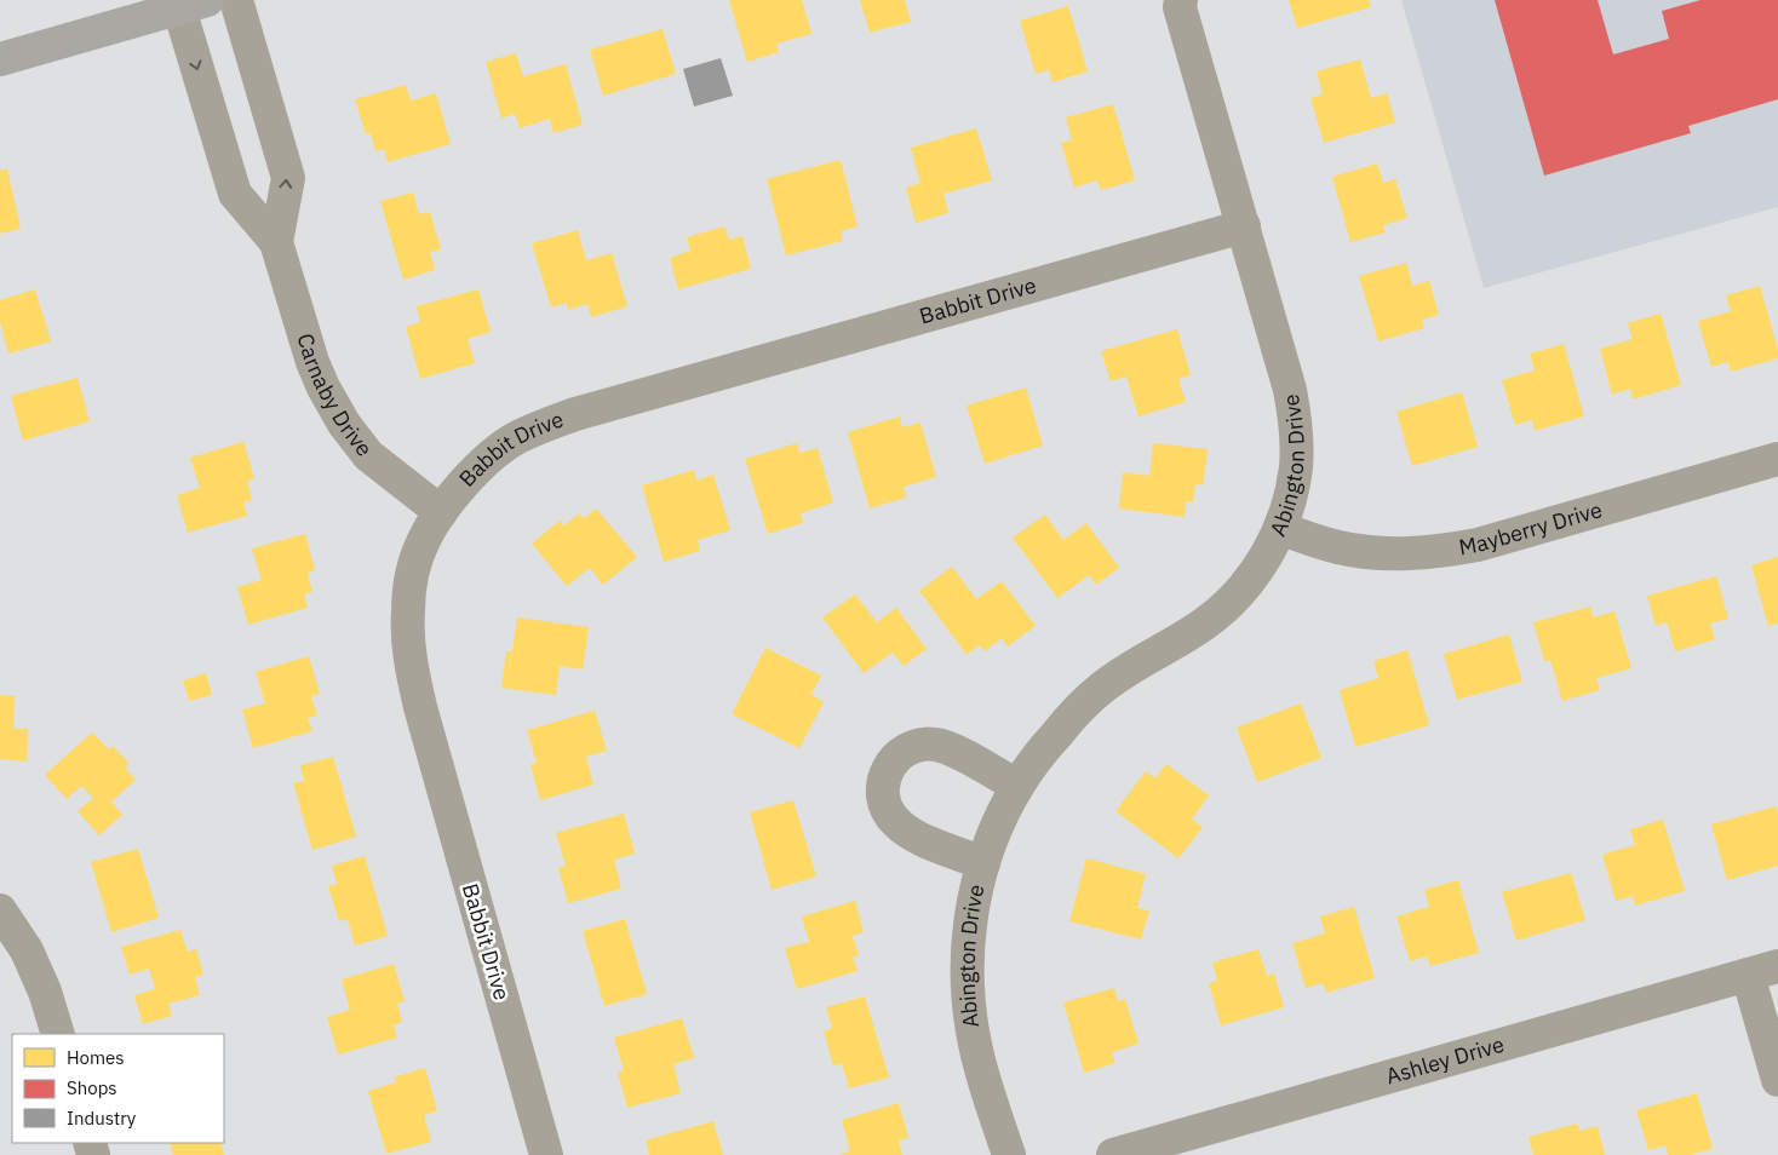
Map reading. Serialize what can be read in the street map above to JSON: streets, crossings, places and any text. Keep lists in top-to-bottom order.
{
  "streets": {
    "street": [
      "Babbit Drive",
      "Carnaby Drive",
      "Abington Drive",
      "Mayberry Drive",
      "Ashley Drive"
    ]
  },
  "crossings": [
    ["Babbit Drive", "Carnaby Drive"],
    ["Babbit Drive", "Abington Drive"],
    ["Abington Drive", "Mayberry Drive"]
  ],
  "legend": ["Homes", "Shops", "Industry"]
}
